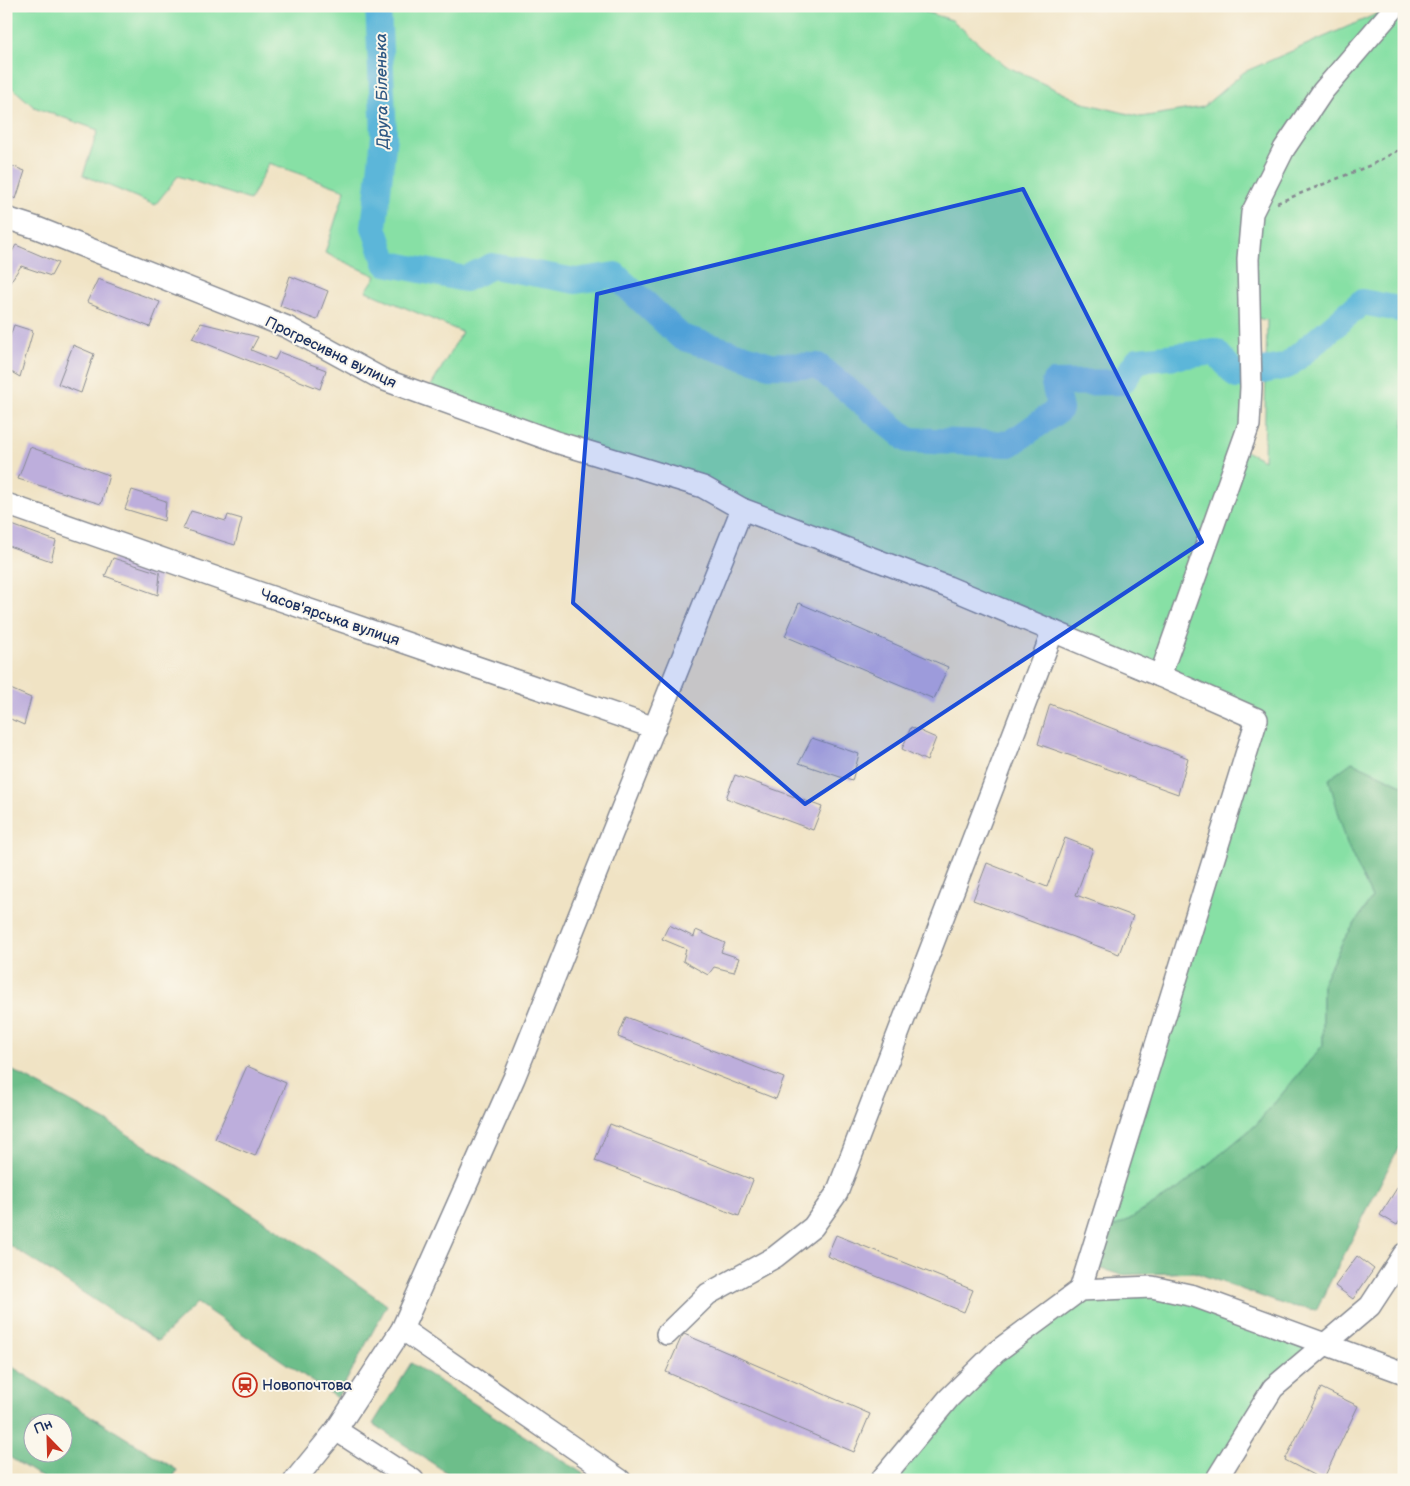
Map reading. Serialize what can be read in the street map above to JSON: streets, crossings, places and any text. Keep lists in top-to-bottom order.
{
  "streets": {
    "street": ["Прогресивна вулиця", "Часов'ярська вулиця"]
  },
  "water": ["Друга Біленька"],
  "places": {
    "station": ["Новопочтова"]
  },
  "north": "top left"
}
